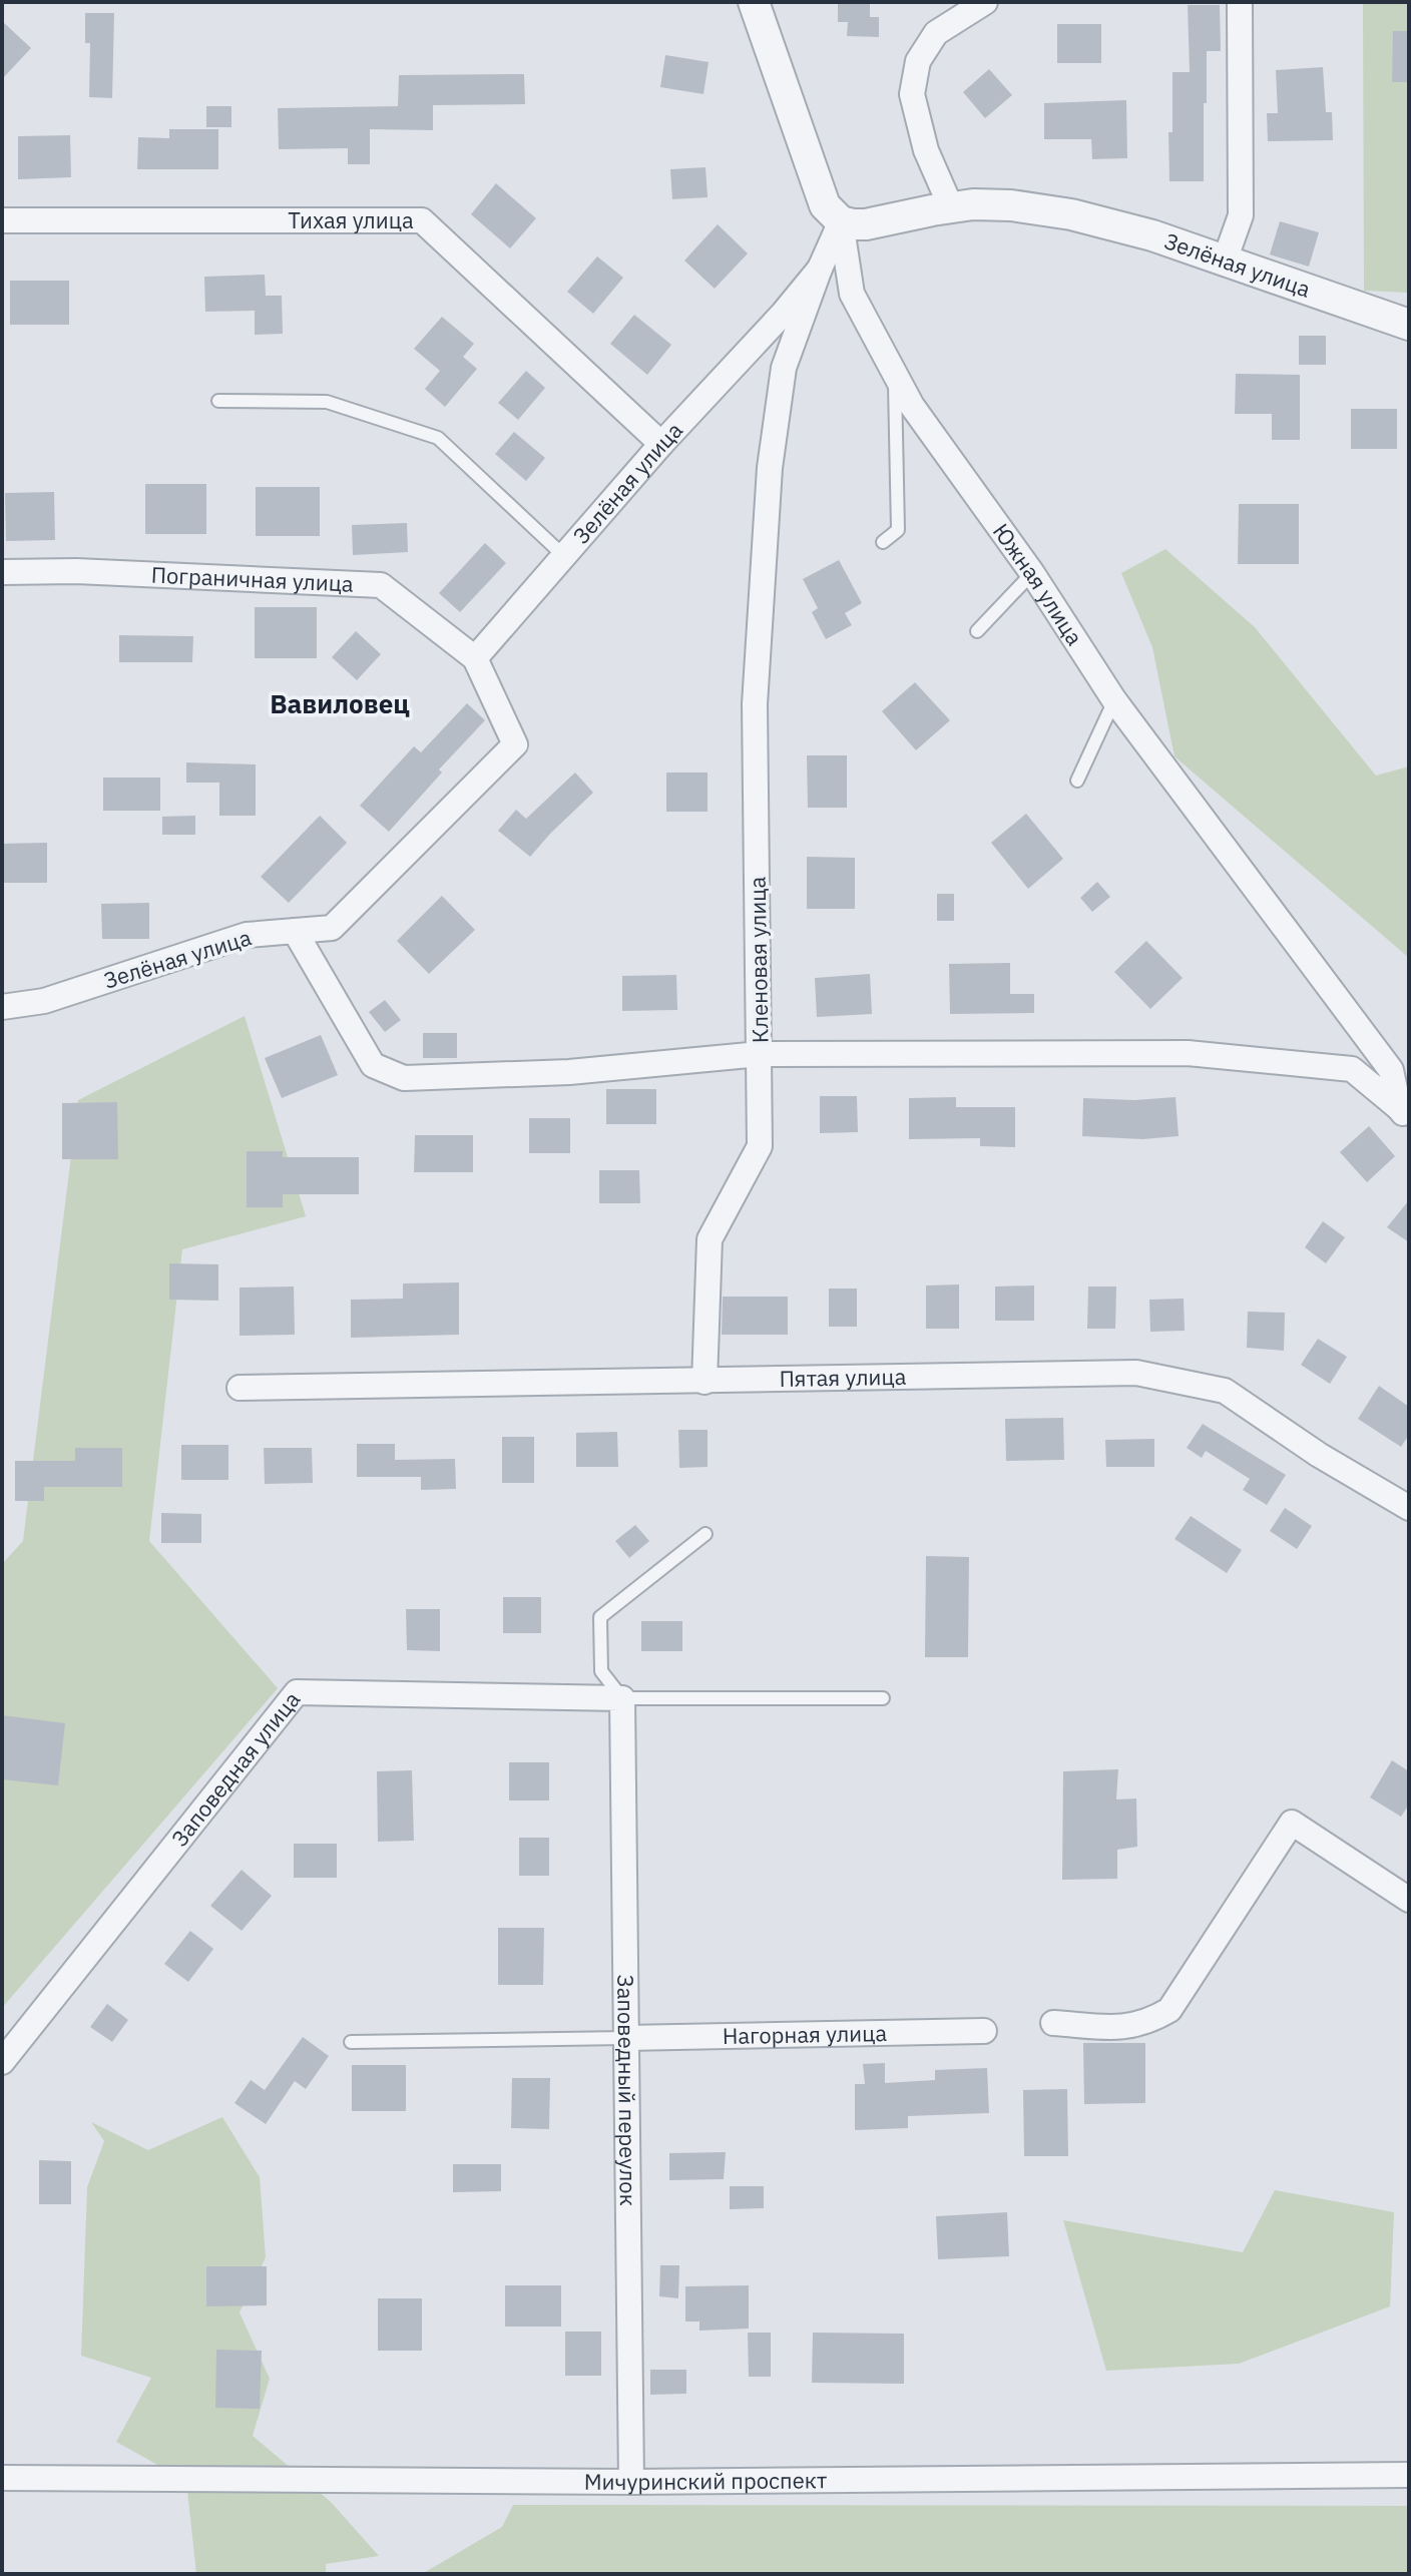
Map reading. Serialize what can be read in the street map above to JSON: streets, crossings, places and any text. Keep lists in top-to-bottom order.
{
  "streets": {
    "street": [
      "Тихая улица",
      "Зелёная улица",
      "Пограничная улица",
      "Южная улица",
      "Кленовая улица",
      "Пятая улица",
      "Заповедная улица",
      "Нагорная улица",
      "Заповедный переулок",
      "Мичуринский проспект"
    ]
  },
  "crossings": [
    ["Тихая улица", "Зелёная улица"],
    ["Зелёная улица", "Пограничная улица"],
    ["Зелёная улица", "Южная улица"],
    ["Зелёная улица", "Кленовая улица"],
    ["Южная улица", "Кленовая улица"],
    ["Заповедная улица", "Заповедный переулок"],
    ["Нагорная улица", "Заповедный переулок"],
    ["Заповедный переулок", "Мичуринский проспект"]
  ],
  "districts": ["Вавиловец"]
}
